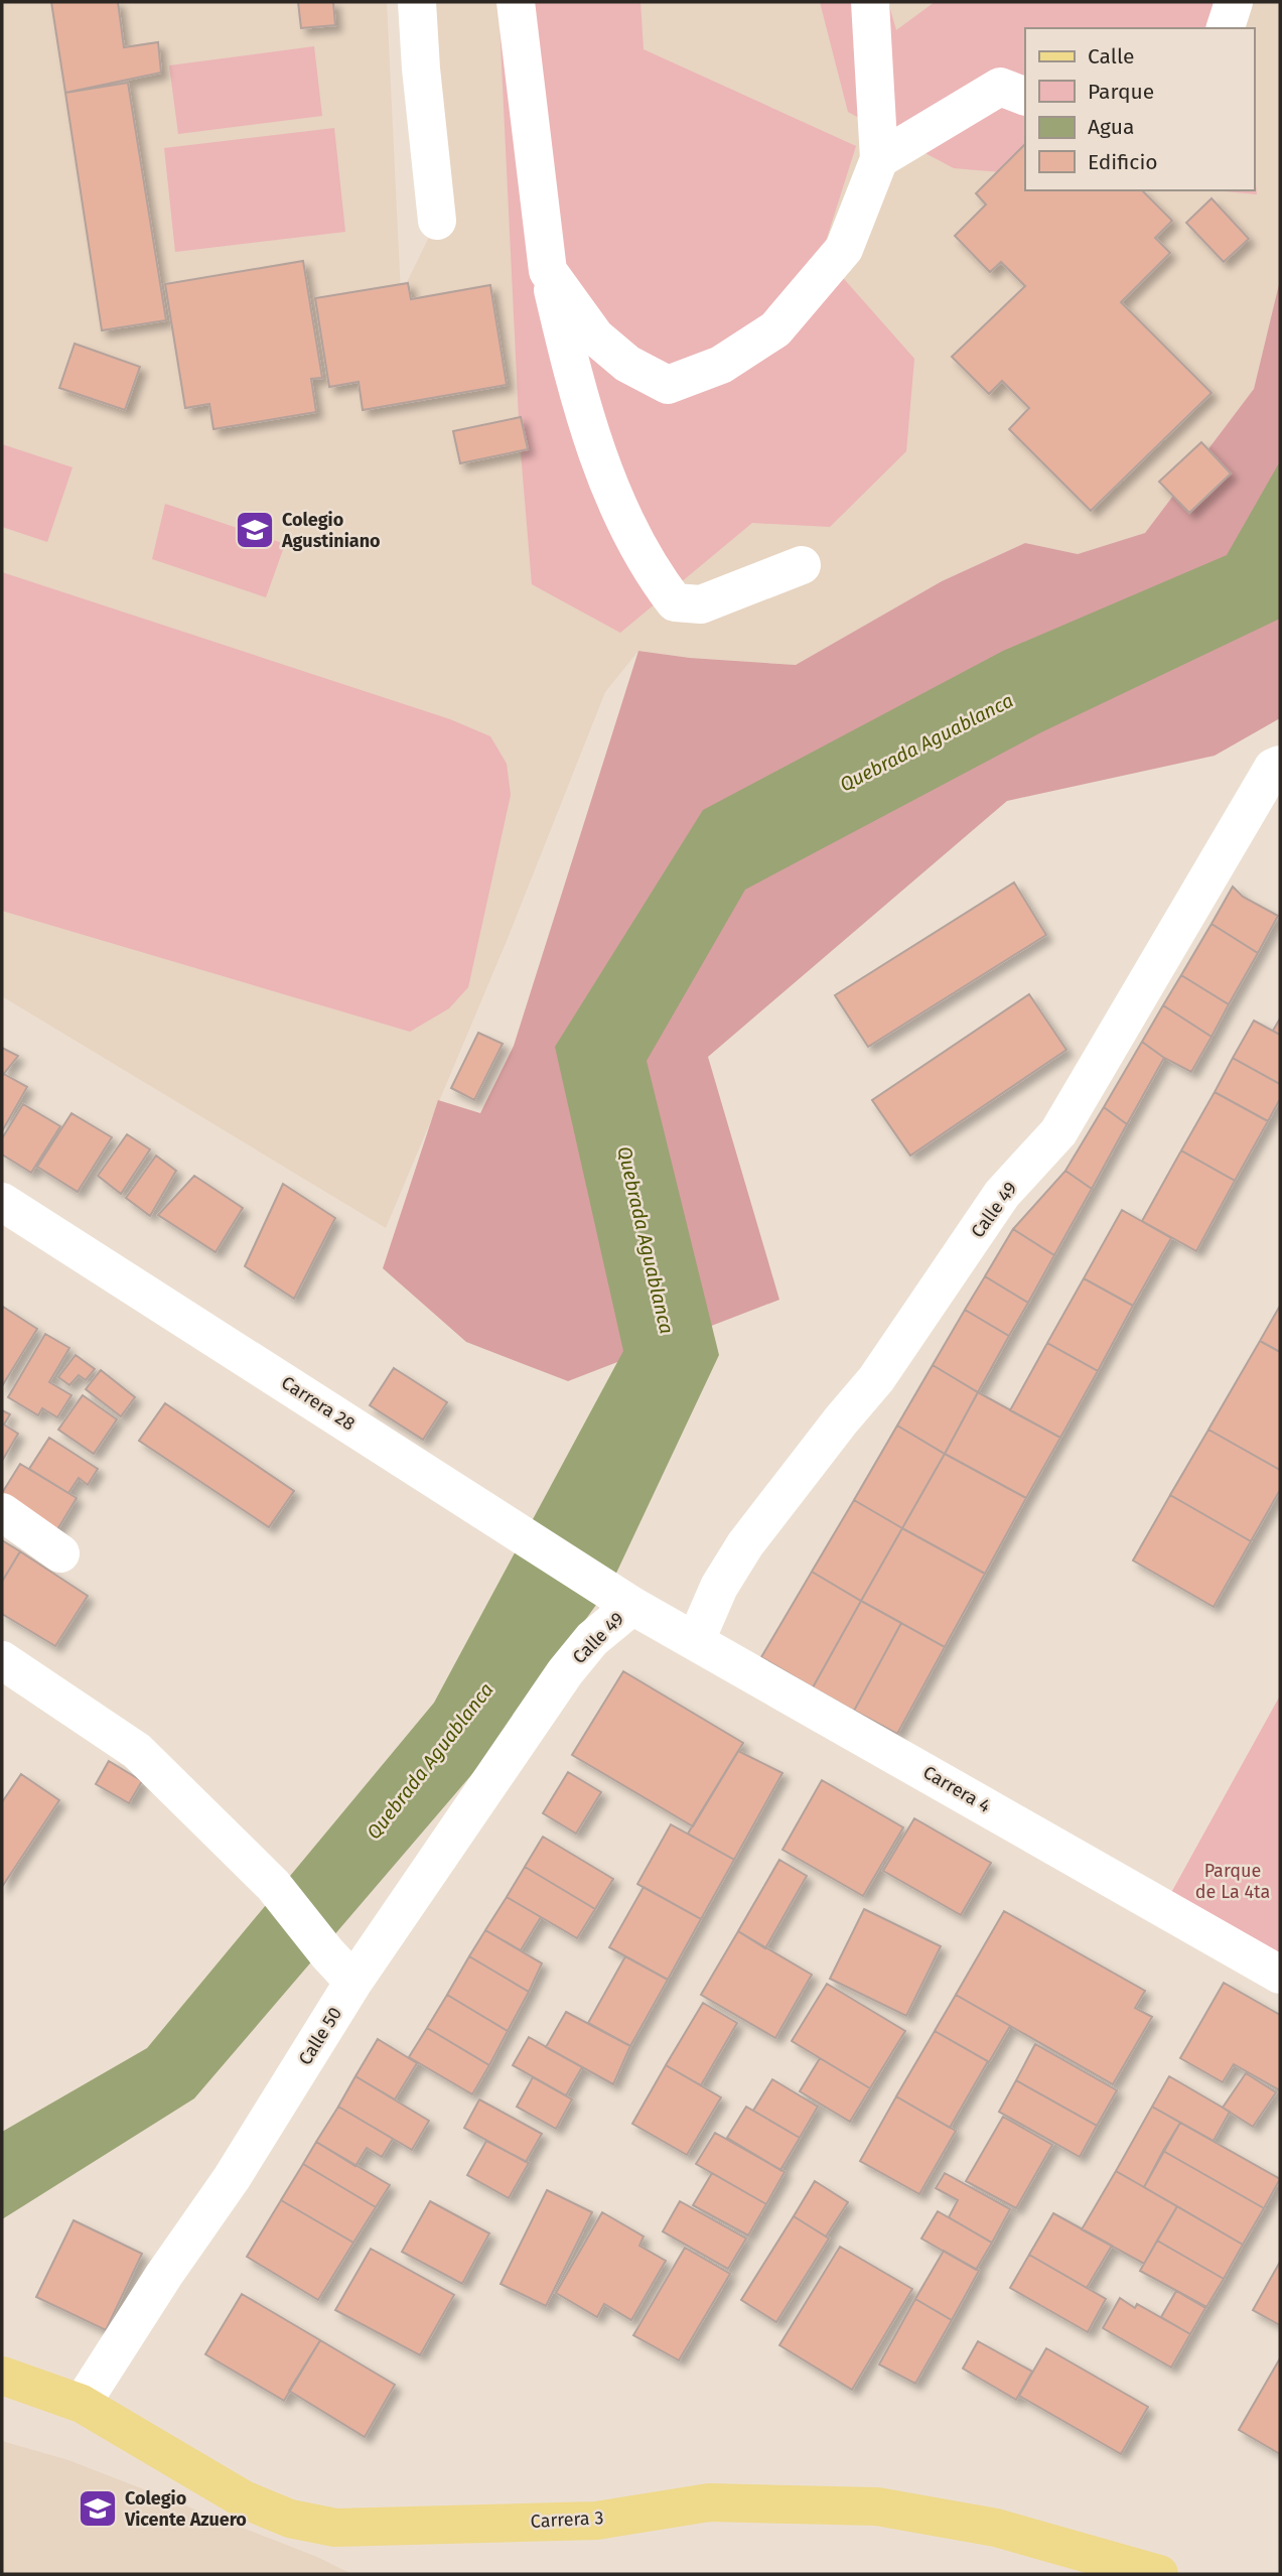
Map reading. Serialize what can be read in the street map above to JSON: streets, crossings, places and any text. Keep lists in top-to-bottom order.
{
  "streets": {
    "main road": ["Carrera 3"],
    "street": [
      "Calle 49",
      "Carrera 28",
      "Carrera 4",
      "Calle 50"
    ]
  },
  "crossings": [
    ["Calle 49", "Carrera 28"],
    ["Calle 49", "Carrera 4"],
    ["Calle 49", "Calle 50"],
    ["Carrera 28", "Carrera 4"],
    ["Calle 50", "Carrera 3"]
  ],
  "water": ["Quebrada Aguablanca"],
  "parks": ["Parque de La 4ta"],
  "places": {
    "school or university": ["Colegio Agustiniano", "Colegio Vicente Azuero"]
  },
  "legend": [
    "Calle",
    "Parque",
    "Agua",
    "Edificio"
  ]
}
